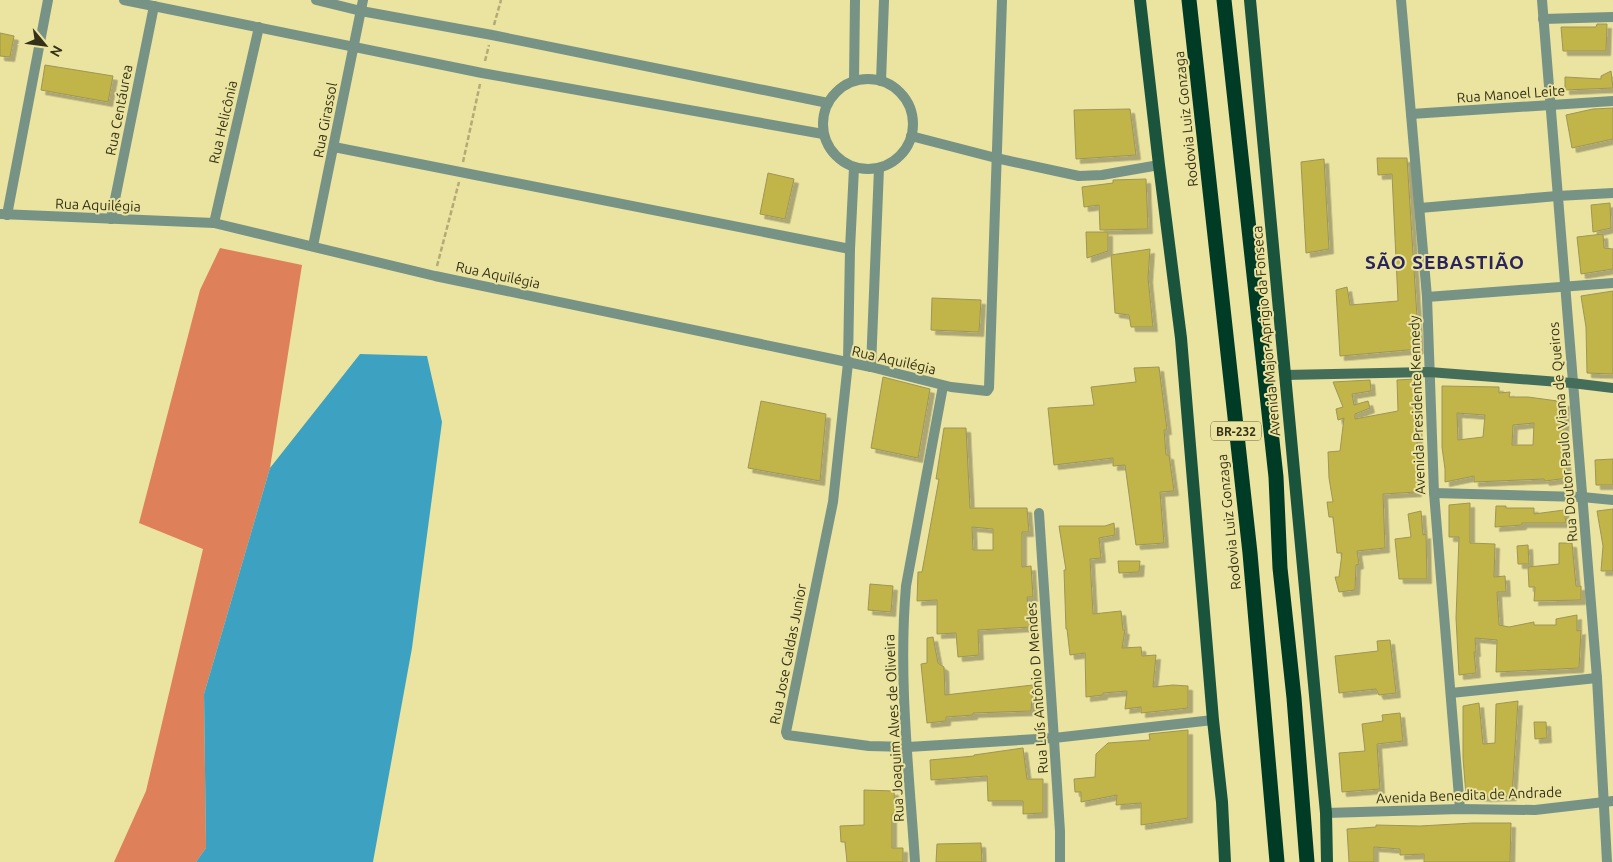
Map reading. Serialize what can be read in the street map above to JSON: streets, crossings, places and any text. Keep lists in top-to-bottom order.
{
  "streets": {
    "highway": ["Rodovia Luiz Gonzaga", "BR-232"],
    "main road": ["Avenida Major Aprigio da Fonseca"],
    "street": [
      "Rua Manoel Leite",
      "Rua Centáurea",
      "Rua Girassol",
      "Rua Helicônia",
      "Rua Aquilégia",
      "Avenida Presidente Kennedy",
      "Rua Doutor Paulo Viana de Queiros",
      "Rua Jose Caldas Junior",
      "Rua Luís Antônio D Mendes",
      "Rua Joaquim Alves de Oliveira",
      "Avenida Benedita de Andrade"
    ]
  },
  "crossings": [
    ["Rua Manoel Leite", "Avenida Presidente Kennedy"],
    ["Rua Manoel Leite", "Rua Doutor Paulo Viana de Queiros"],
    ["Rua Centáurea", "Rua Aquilégia"],
    ["Rua Girassol", "Rua Aquilégia"],
    ["Rua Helicônia", "Rua Aquilégia"],
    ["Rua Aquilégia", "Rua Jose Caldas Junior"],
    ["Rua Aquilégia", "Rua Joaquim Alves de Oliveira"],
    ["Avenida Major Aprigio da Fonseca", "Avenida Benedita de Andrade"],
    ["Avenida Presidente Kennedy", "Avenida Benedita de Andrade"],
    ["Rua Doutor Paulo Viana de Queiros", "Avenida Benedita de Andrade"],
    ["Rua Jose Caldas Junior", "Rua Luís Antônio D Mendes"],
    ["Rua Jose Caldas Junior", "Rua Joaquim Alves de Oliveira"]
  ],
  "districts": ["SÃO SEBASTIÃO"],
  "north": "bottom right"
}
